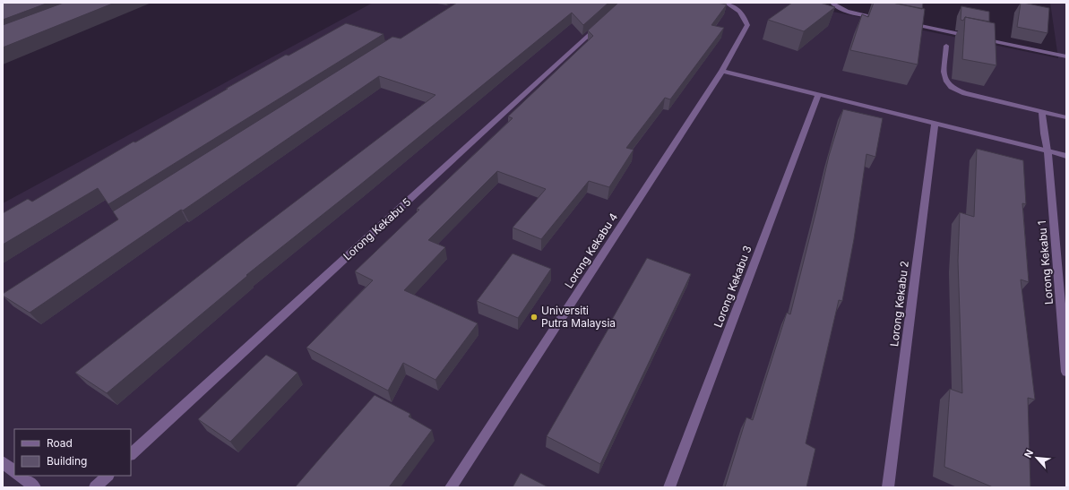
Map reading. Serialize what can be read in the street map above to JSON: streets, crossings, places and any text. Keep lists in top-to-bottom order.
{
  "streets": {
    "street": [
      "Lorong Kekabu 5",
      "Lorong Kekabu 4",
      "Lorong Kekabu 1",
      "Lorong Kekabu 3",
      "Lorong Kekabu 2"
    ]
  },
  "places": ["Universiti Putra Malaysia"],
  "legend": ["Road", "Building"],
  "north": "top left"
}
